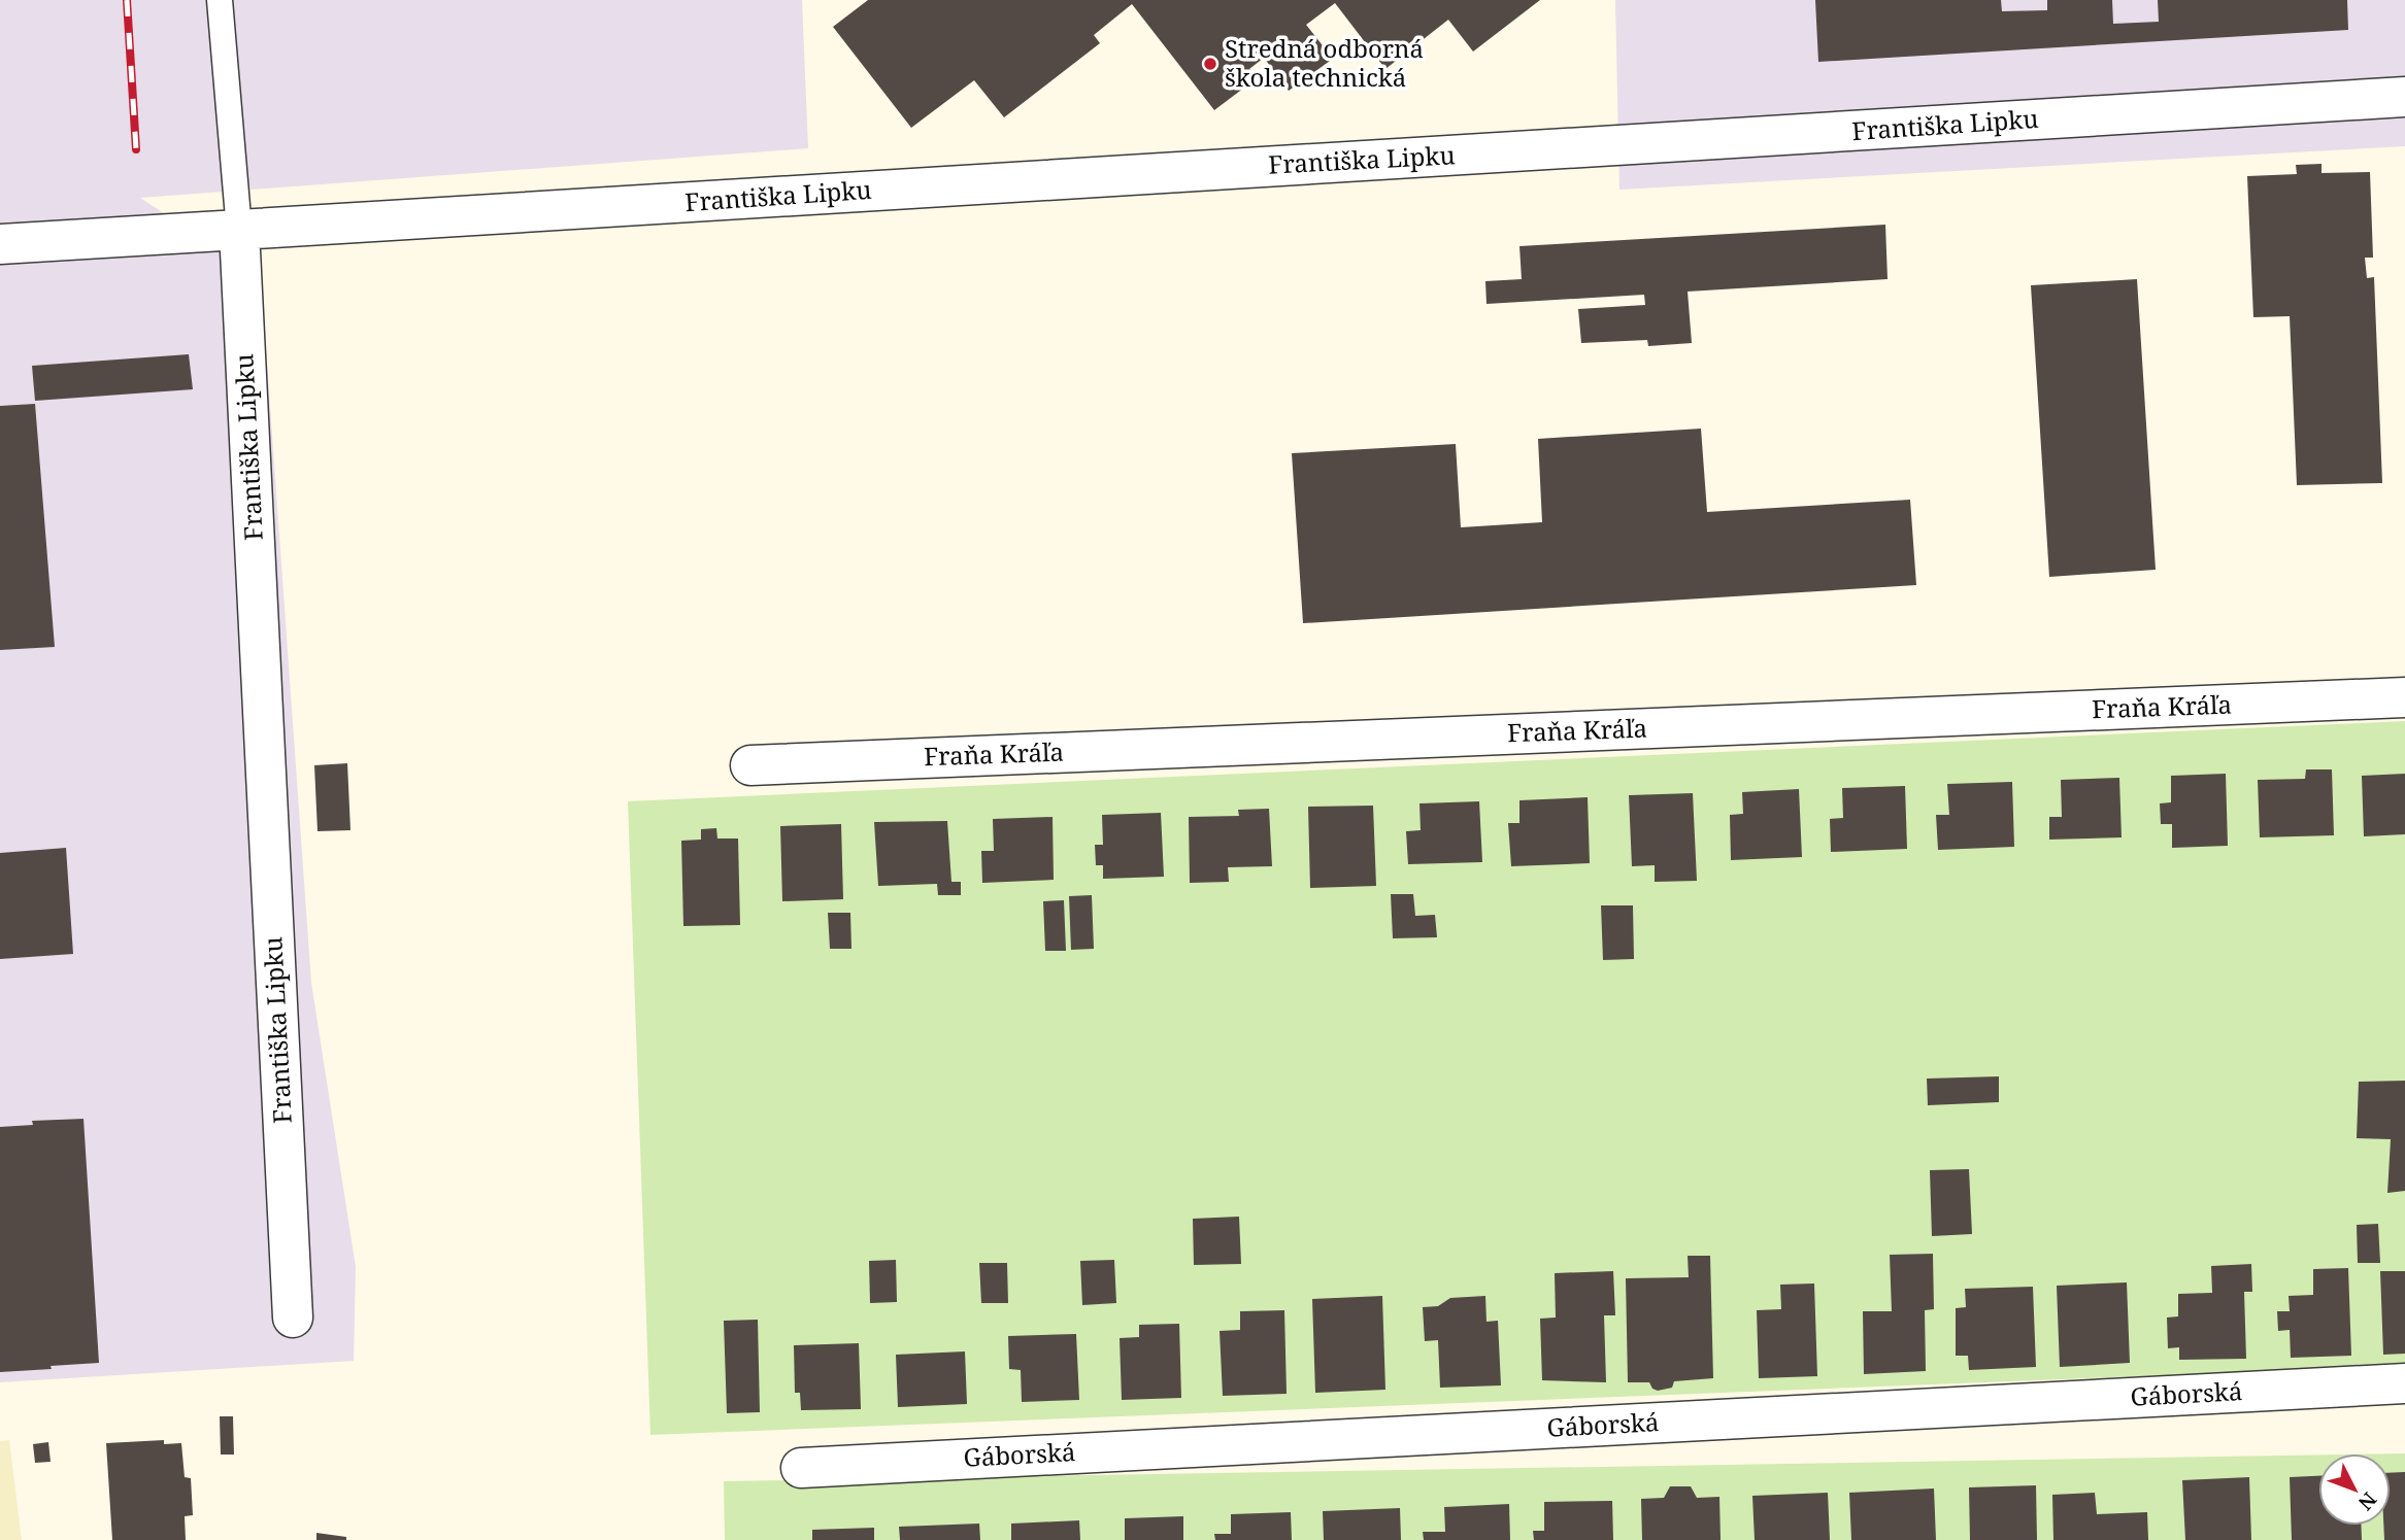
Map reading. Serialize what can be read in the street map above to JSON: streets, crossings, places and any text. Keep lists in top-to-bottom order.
{
  "streets": {
    "street": ["Františka Lipku", "Fraňa Kráľa", "Gáborská"]
  },
  "places": ["Stredná odborná škola technická"],
  "north": "bottom right"
}
